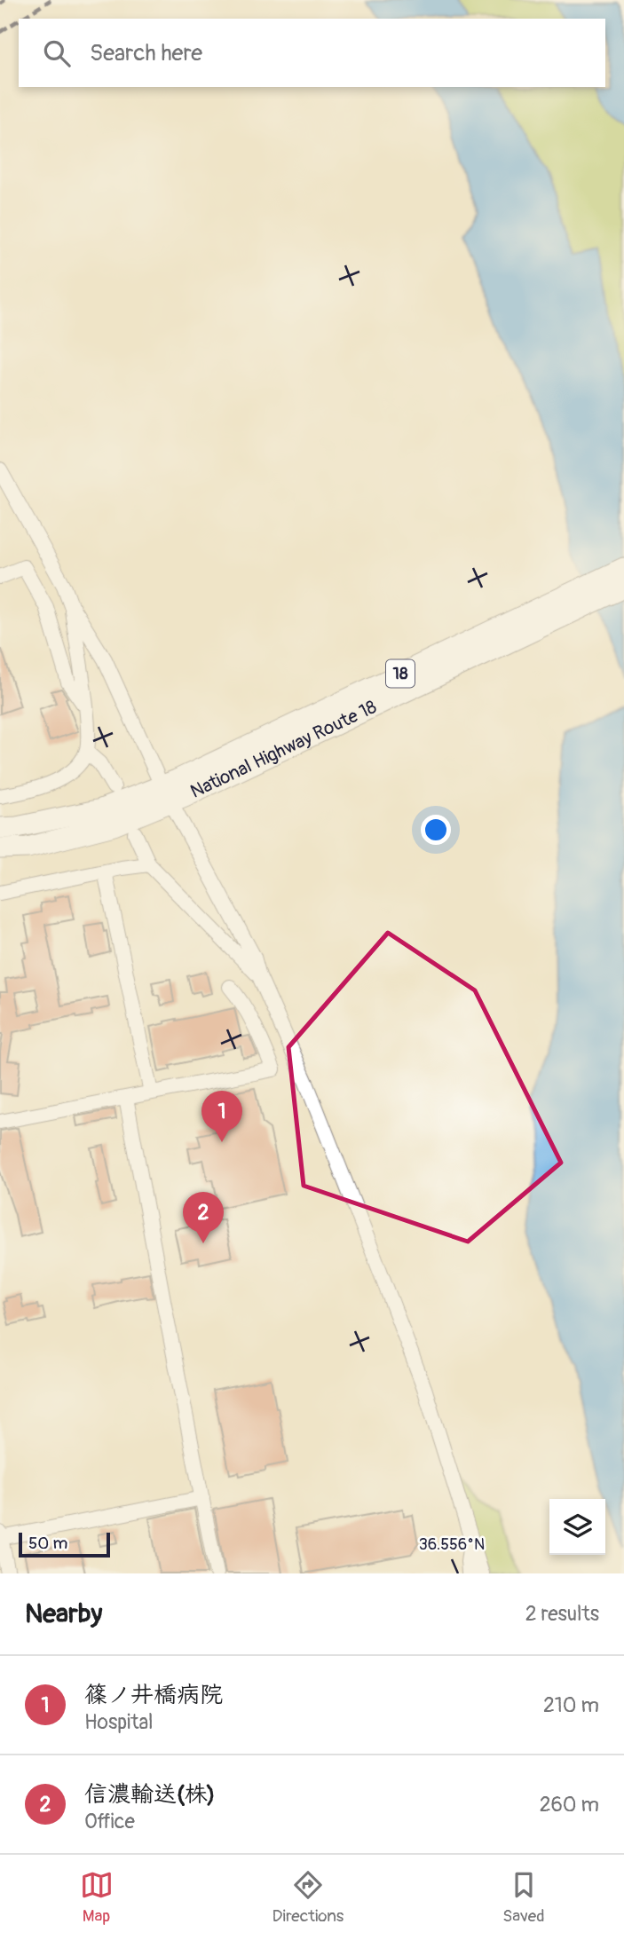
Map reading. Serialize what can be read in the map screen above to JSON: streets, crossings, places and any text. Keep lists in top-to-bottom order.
{
  "streets": {
    "highway": ["18", "National Highway Route 18"]
  },
  "scale_bar": "50 m",
  "page": {
    "search": "Search here",
    "pins": ["1", "2"],
    "scale": "50 m",
    "heading": ["Nearby", "2 results"],
    "list": [
      {
        "mark": "1",
        "name": "篠ノ井橋病院",
        "note": "Hospital",
        "value": "210 m"
      },
      {
        "mark": "2",
        "name": "信濃輸送(株)",
        "note": "Office",
        "value": "260 m"
      }
    ],
    "nav": ["Map", "Directions", "Saved"]
  },
  "coordinates": ["36.556°N"]
}
